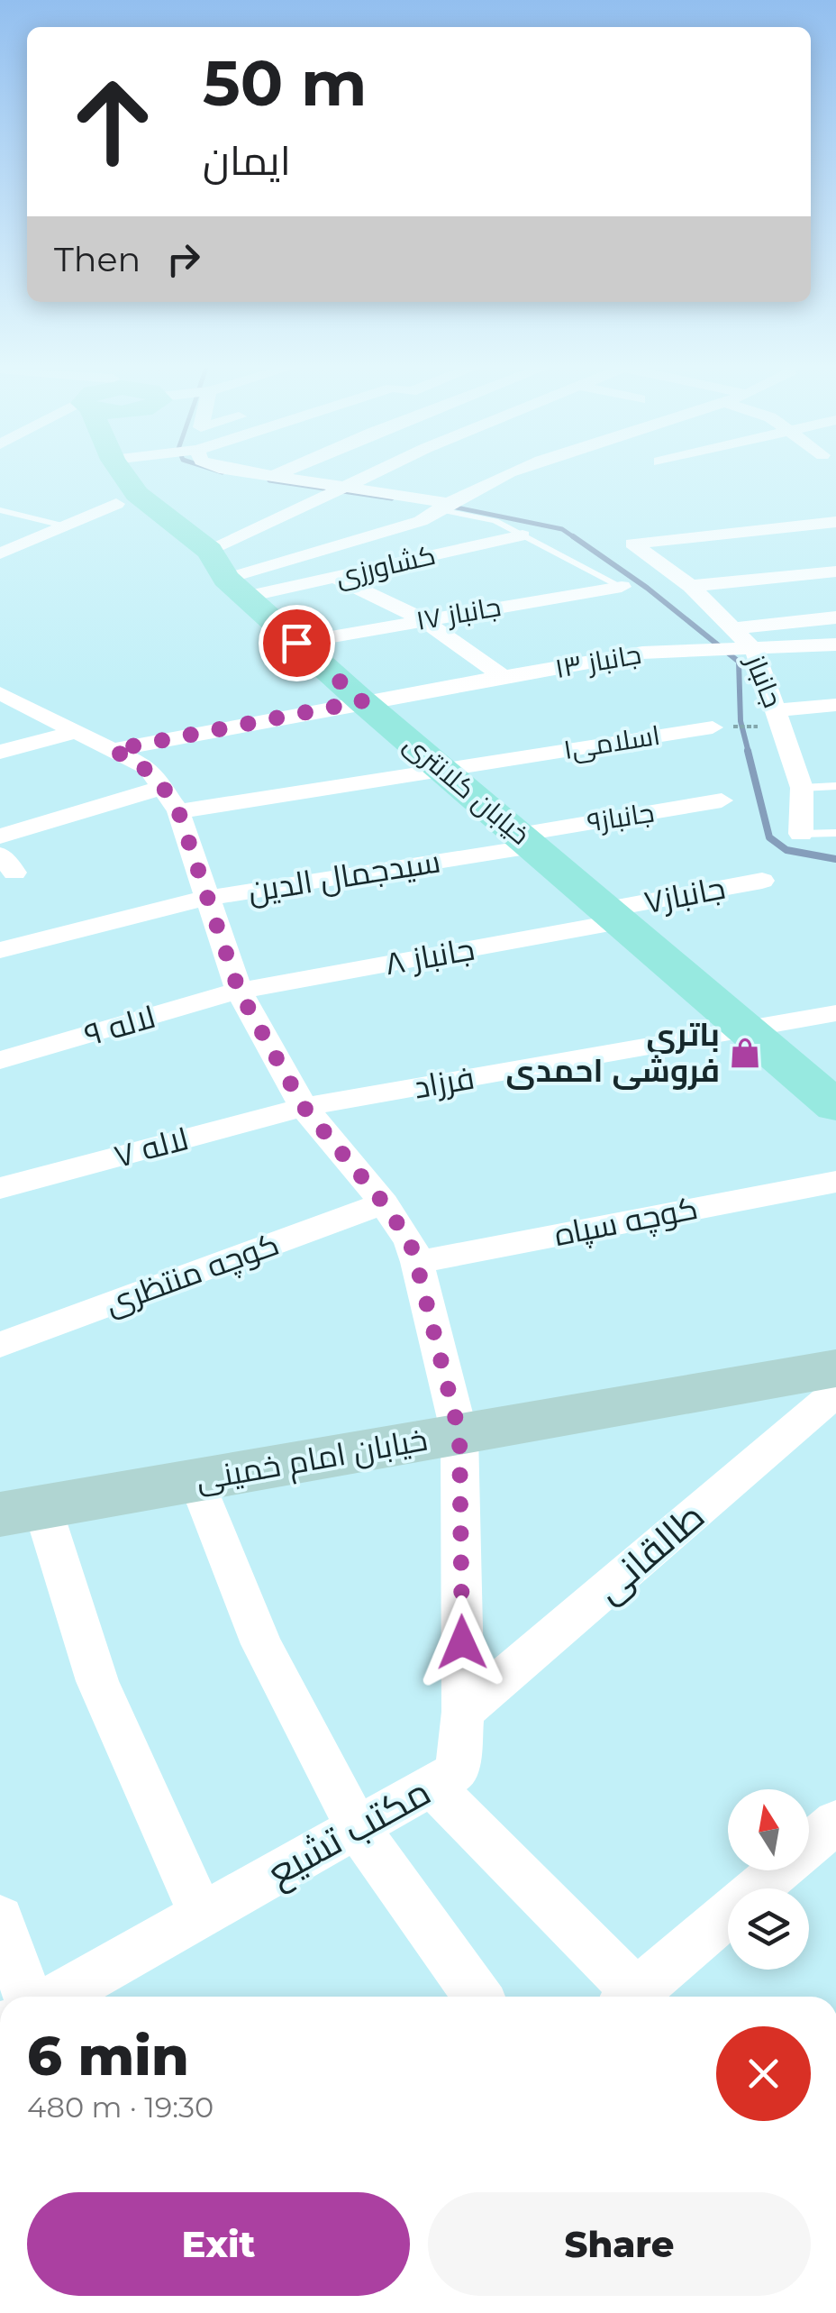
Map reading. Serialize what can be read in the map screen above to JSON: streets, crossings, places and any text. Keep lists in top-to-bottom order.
{
  "streets": {
    "main road": ["خیابان کلانتری", "خیابان امام خمینی"],
    "street": [
      "کشاورزی",
      "جانباز ۱۷",
      "جانباز ۱۳",
      "جانباز",
      "اسلامی۱",
      "جانباز۹",
      "سیدجمال الدین",
      "جانباز۷",
      "جانباز ۸",
      "لاله ۹",
      "فرزاد",
      "لاله ۷",
      "کوچه سپاه",
      "کوچه منتظری",
      "طالقانی",
      "مکتب تشیع"
    ]
  },
  "crossings": [
    ["کشاورزی", "خیابان کلانتری"],
    ["جانباز ۱۷", "خیابان کلانتری"],
    ["جانباز ۱۳", "جانباز"],
    ["جانباز ۱۳", "خیابان کلانتری"],
    ["اسلامی۱", "خیابان کلانتری"],
    ["اسلامی۱", "مکتب تشیع"],
    ["خیابان کلانتری", "جانباز۹"],
    ["خیابان کلانتری", "سیدجمال الدین"],
    ["خیابان کلانتری", "جانباز۷"],
    ["خیابان کلانتری", "جانباز ۸"],
    ["خیابان کلانتری", "فرزاد"],
    ["جانباز۹", "سیدجمال الدین"],
    ["سیدجمال الدین", "مکتب تشیع"],
    ["جانباز۷", "جانباز ۸"],
    ["جانباز ۸", "لاله ۹"],
    ["جانباز ۸", "مکتب تشیع"],
    ["لاله ۹", "مکتب تشیع"],
    ["فرزاد", "لاله ۷"],
    ["فرزاد", "مکتب تشیع"],
    ["لاله ۷", "مکتب تشیع"],
    ["کوچه سپاه", "مکتب تشیع"],
    ["کوچه منتظری", "مکتب تشیع"],
    ["خیابان امام خمینی", "مکتب تشیع"],
    ["طالقانی", "مکتب تشیع"]
  ],
  "places": {
    "shop": ["باتری فروشی احمدی"]
  },
  "north": "top",
  "page": {
    "turn": ["50 m", "ایمان"],
    "then": "Then",
    "heading": ["6 min", "480 m · 19:30"],
    "buttons": ["Exit", "Share"]
  }
}
